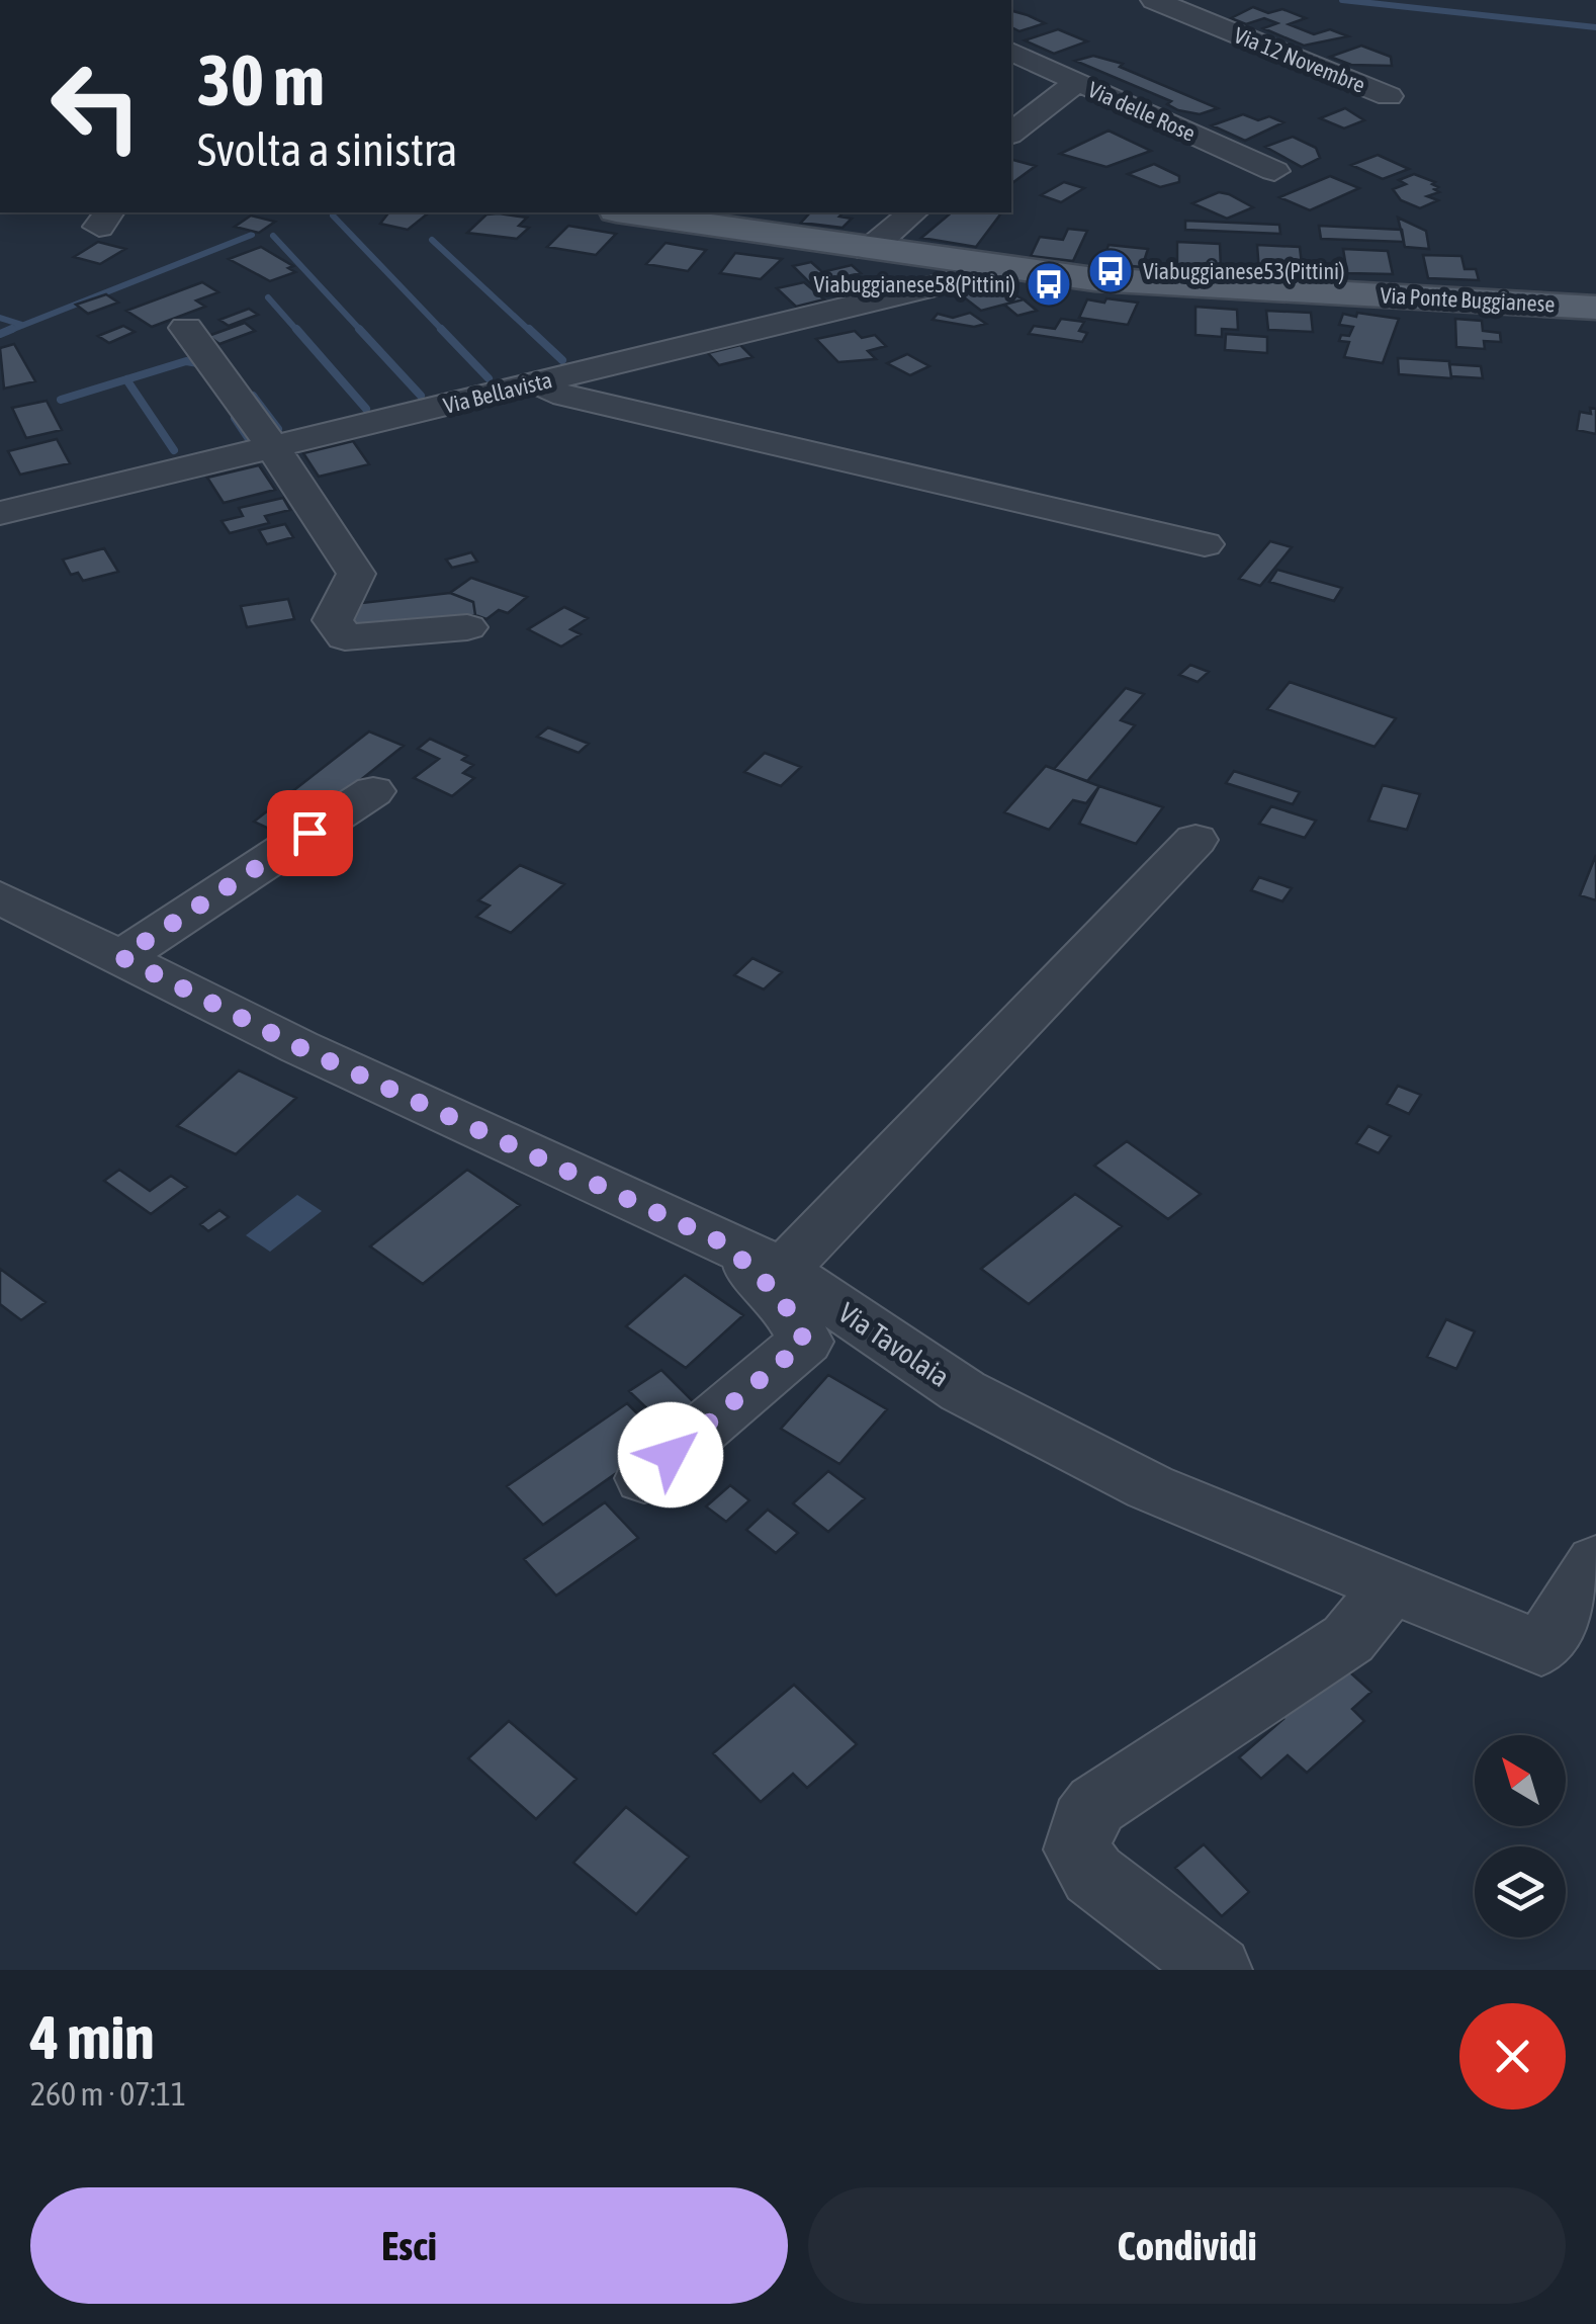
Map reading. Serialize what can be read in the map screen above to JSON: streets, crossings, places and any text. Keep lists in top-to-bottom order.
{
  "streets": {
    "main road": ["Via Ponte Buggianese"],
    "street": [
      "Via 12 Novembre",
      "Via delle Rose",
      "Via Bellavista",
      "Via Tavolaia"
    ]
  },
  "crossings": [
    ["Via Ponte Buggianese", "Via Bellavista"]
  ],
  "places": {
    "bus stop": ["Viabuggianese53(Pittini)", "Viabuggianese58(Pittini)"]
  },
  "north": "top left",
  "page": {
    "turn": ["30 m", "Svolta a sinistra"],
    "heading": ["4 min", "260 m · 07:11"],
    "buttons": ["Esci", "Condividi"]
  }
}
